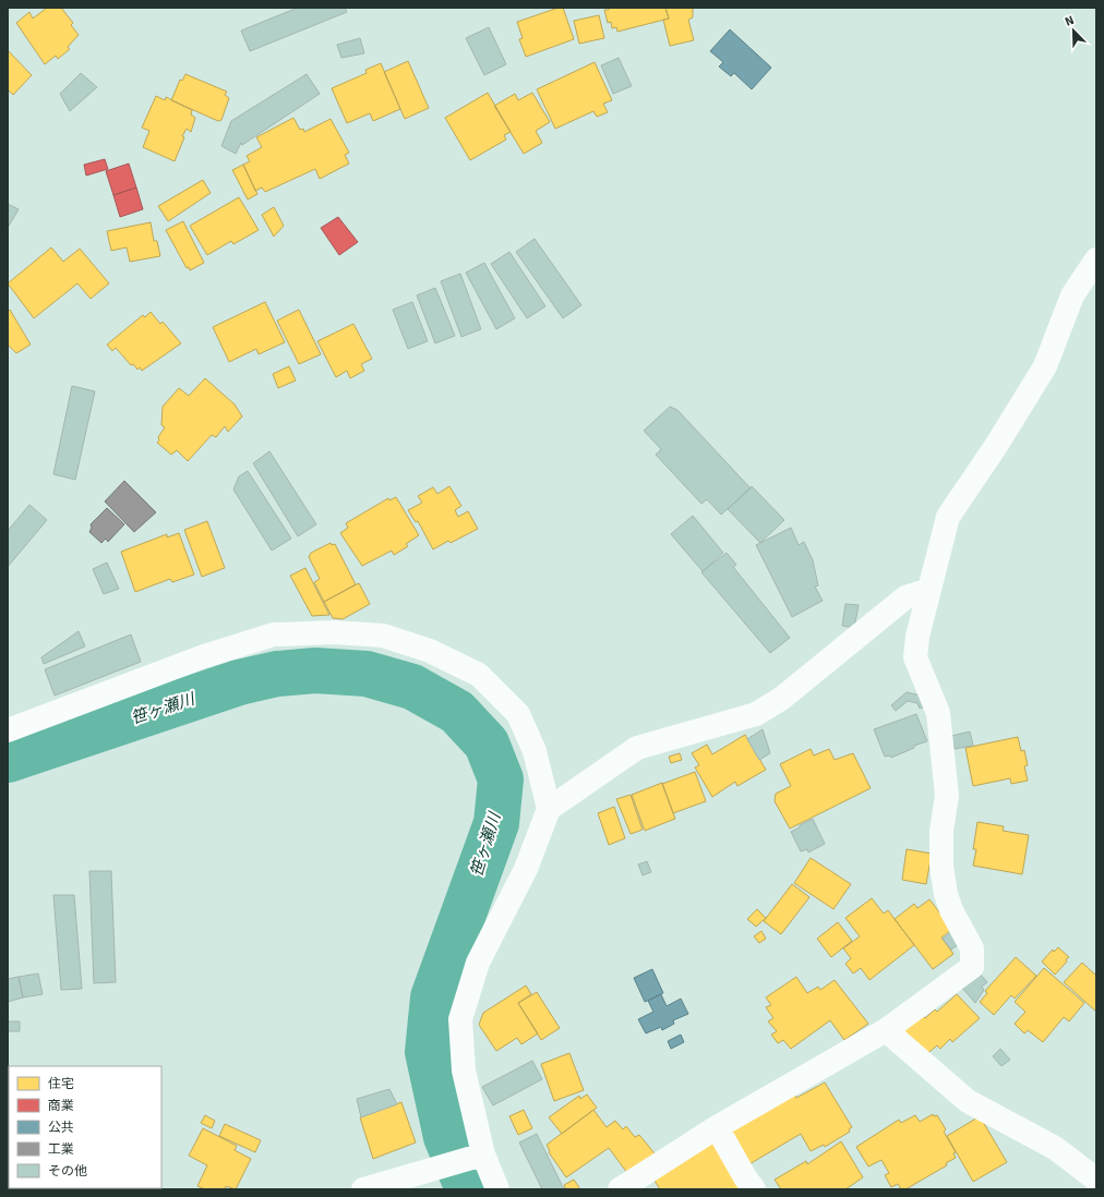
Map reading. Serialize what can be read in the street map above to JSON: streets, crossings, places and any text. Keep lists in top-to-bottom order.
{
  "water": ["笹ヶ瀬川"],
  "legend": [
    "住宅",
    "商業",
    "公共",
    "工業",
    "その他"
  ],
  "north": "top left"
}
